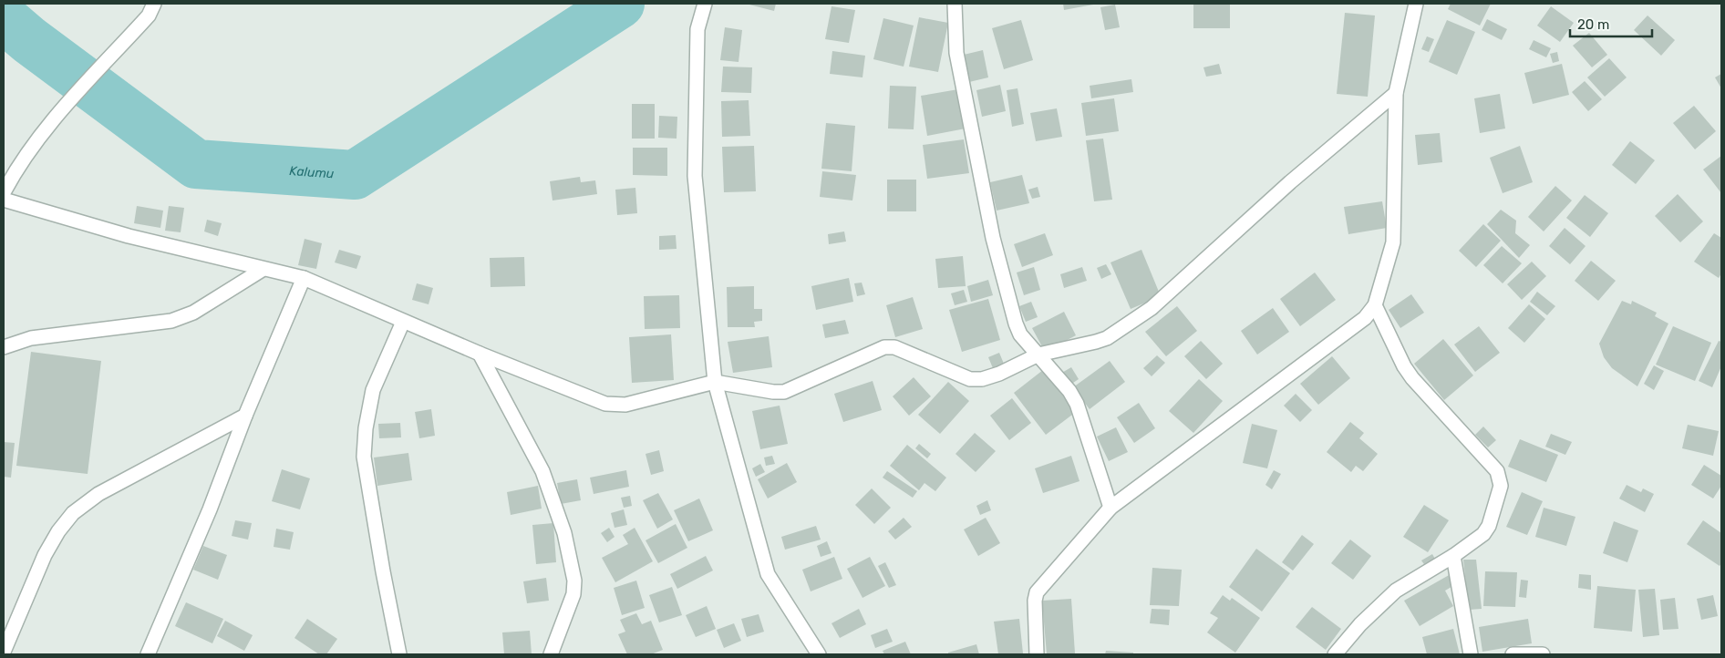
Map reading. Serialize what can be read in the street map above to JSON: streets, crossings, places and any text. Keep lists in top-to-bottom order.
{
  "water": ["Kalumu"],
  "scale_bar": "20 m"
}
